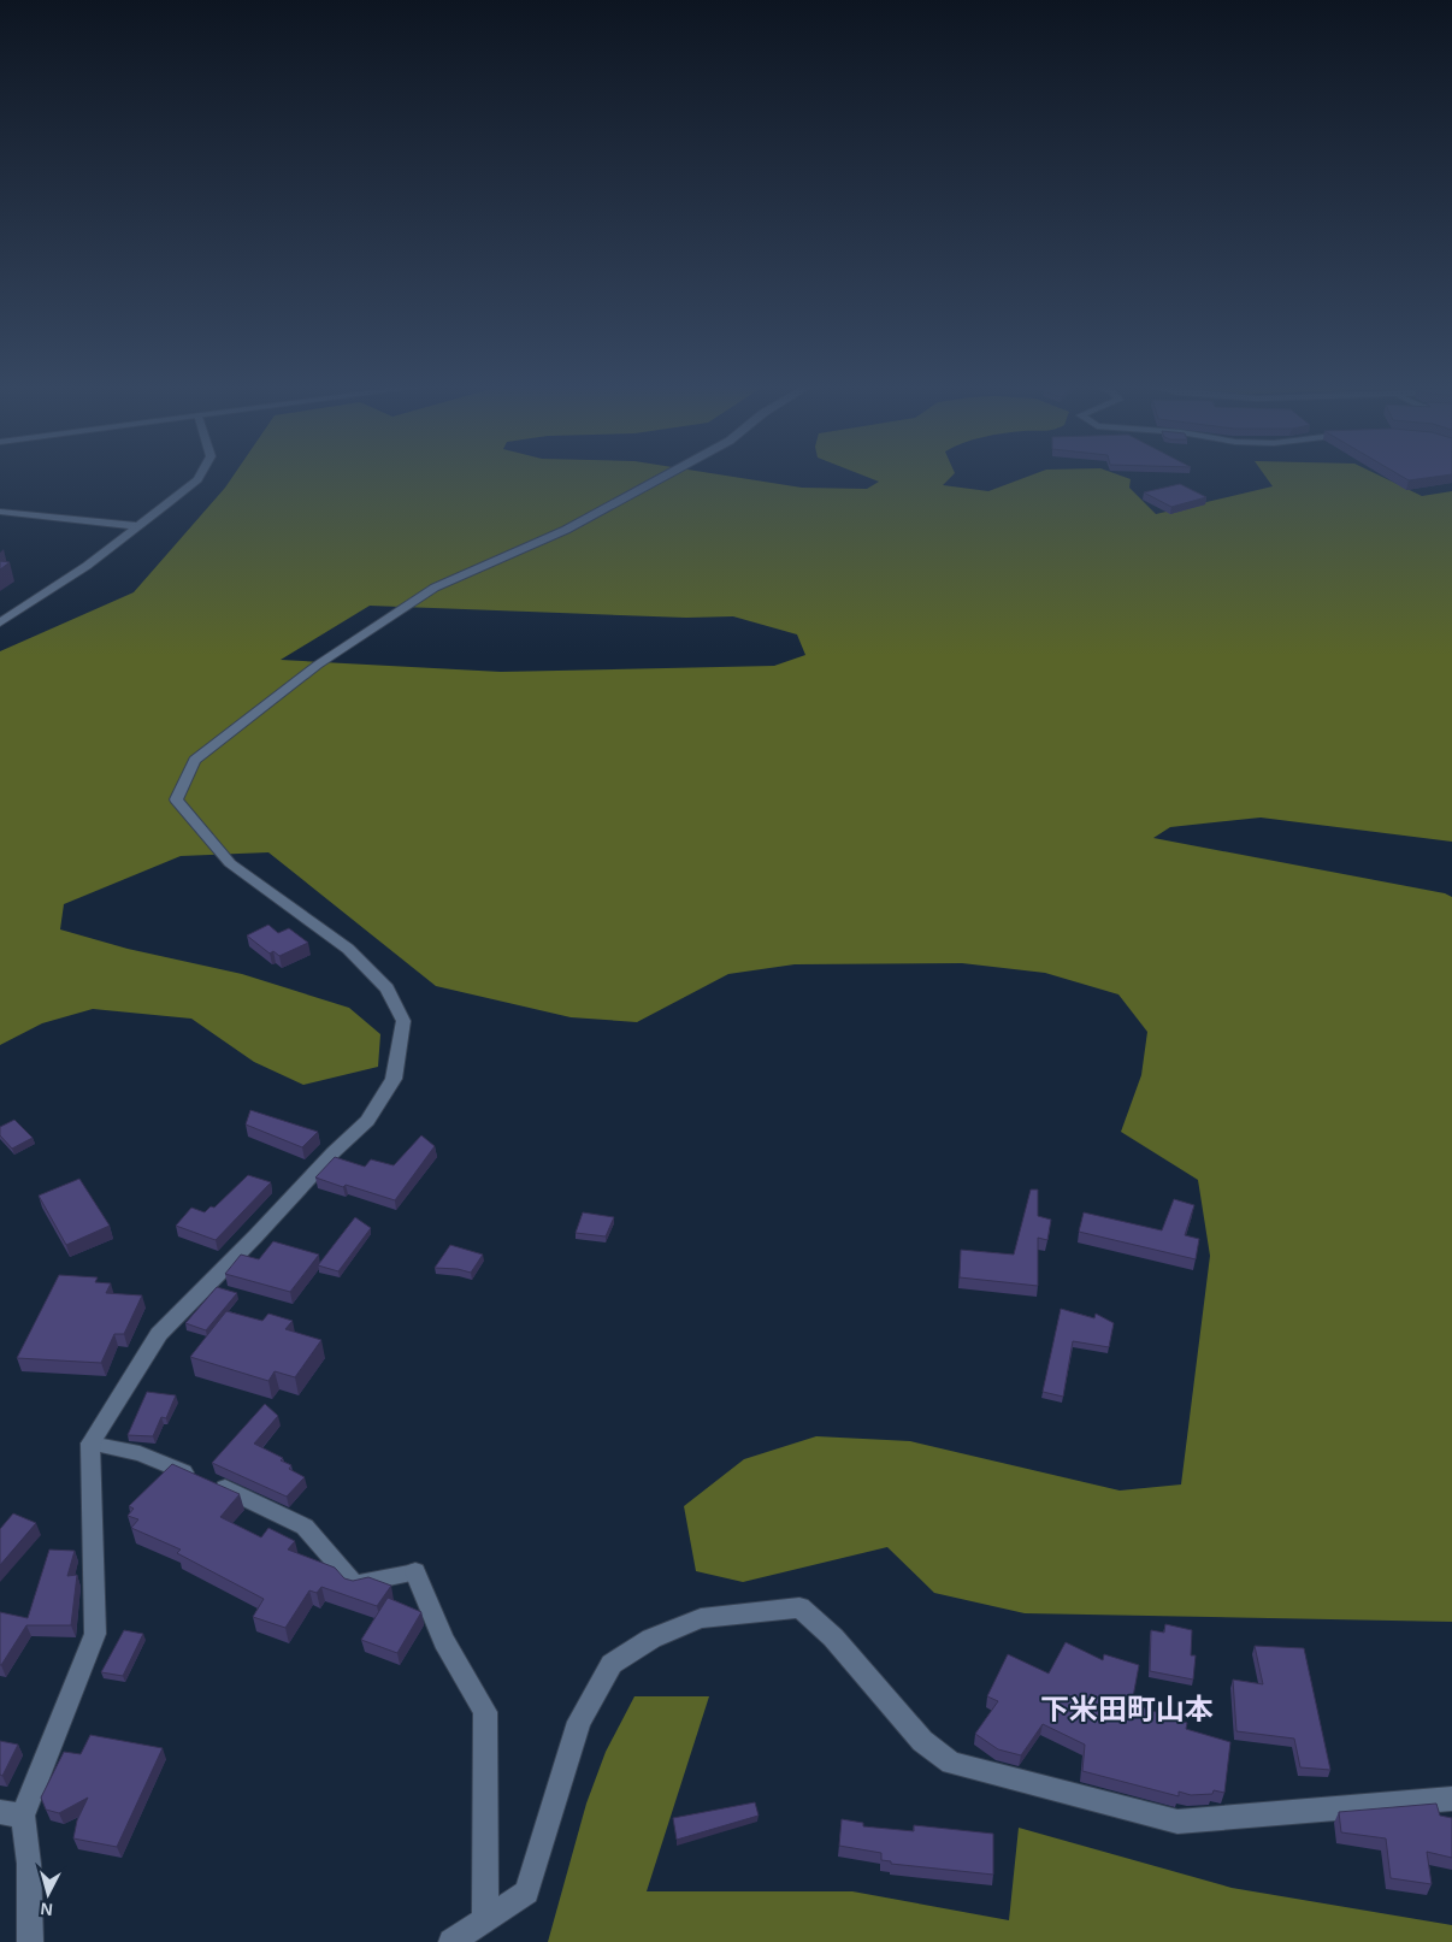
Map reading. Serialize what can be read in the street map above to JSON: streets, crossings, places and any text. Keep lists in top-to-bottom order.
{
  "districts": ["下米田町山本"],
  "north": "bottom"
}
